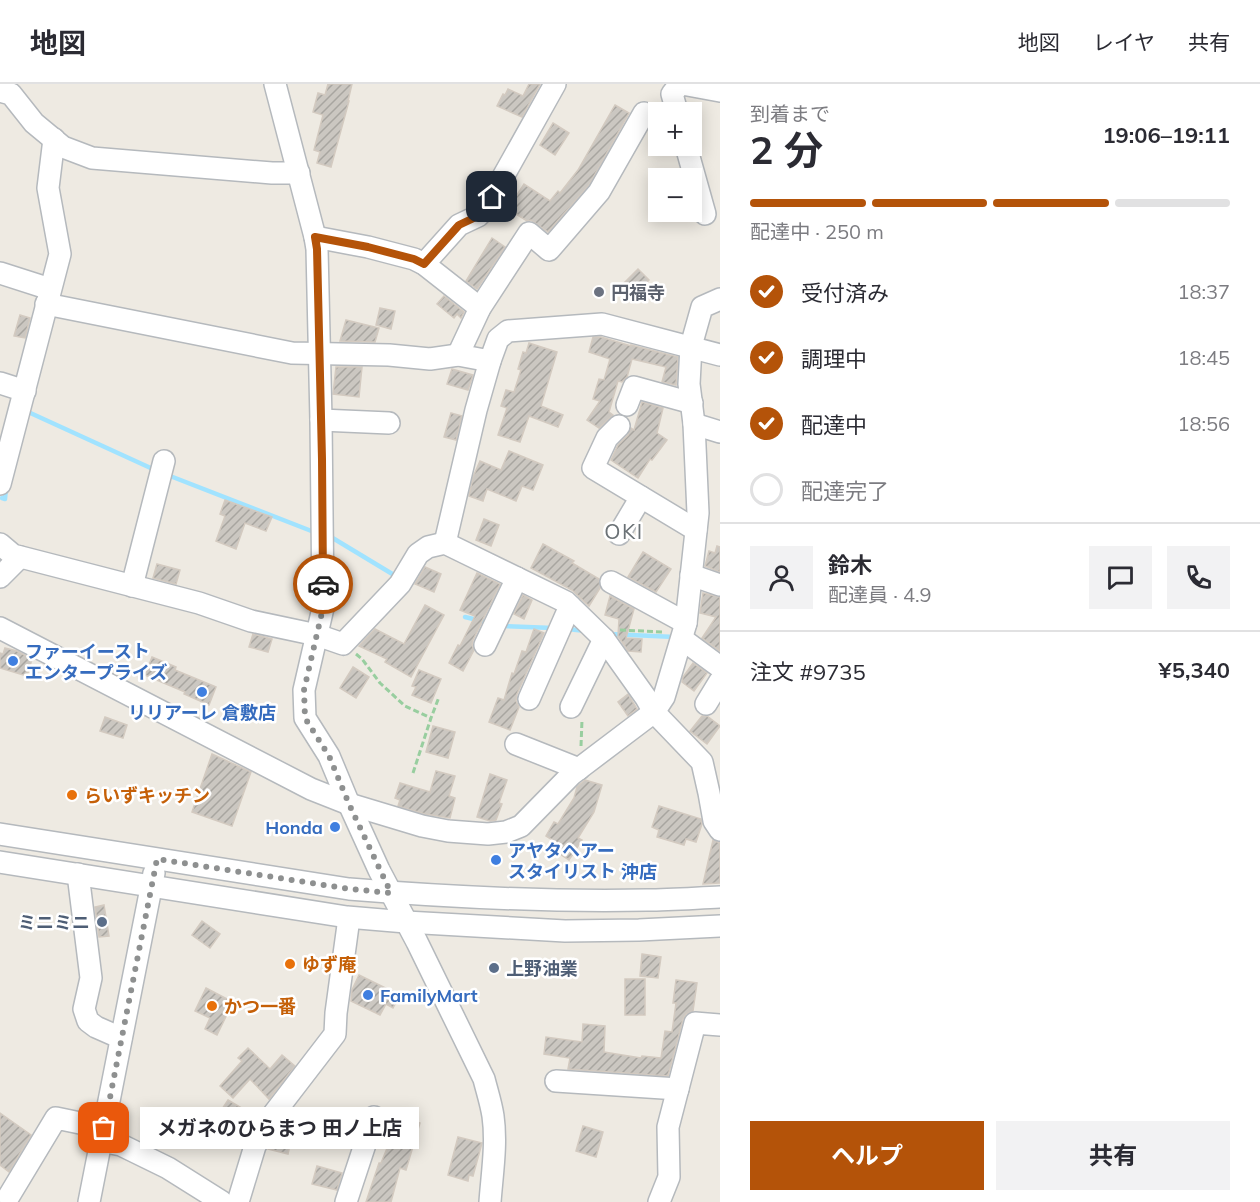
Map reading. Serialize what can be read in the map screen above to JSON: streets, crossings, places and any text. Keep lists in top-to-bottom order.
{
  "districts": ["OKI"],
  "places": [
    "円福寺",
    "ファーイースト エンタープライズ",
    "リリアーレ 倉敷店",
    "らいずキッチン",
    "Honda",
    "アヤタヘアー スタイリスト 沖店",
    "ミニミニ",
    "ゆず庵",
    "上野油業",
    "FamilyMart",
    "かつ一番",
    "メガネのひらまつ 田ノ上店"
  ],
  "page": {
    "header": "地図",
    "nav": ["地図", "レイヤ", "共有"],
    "heading": ["2 分", "到着まで", "19:06–19:11"],
    "panel": [
      "鈴木",
      "配達員 · 4.9",
      "注文 #9735",
      "¥5,340"
    ],
    "map_buttons": ["+", "−"],
    "bar": "配達中 · 250 m",
    "list": [
      ["受付済み", "18:37"],
      ["調理中", "18:45"],
      ["配達中", "18:56"],
      "配達完了"
    ],
    "bubble": "メガネのひらまつ 田ノ上店",
    "buttons": ["ヘルプ", "共有"]
  }
}
